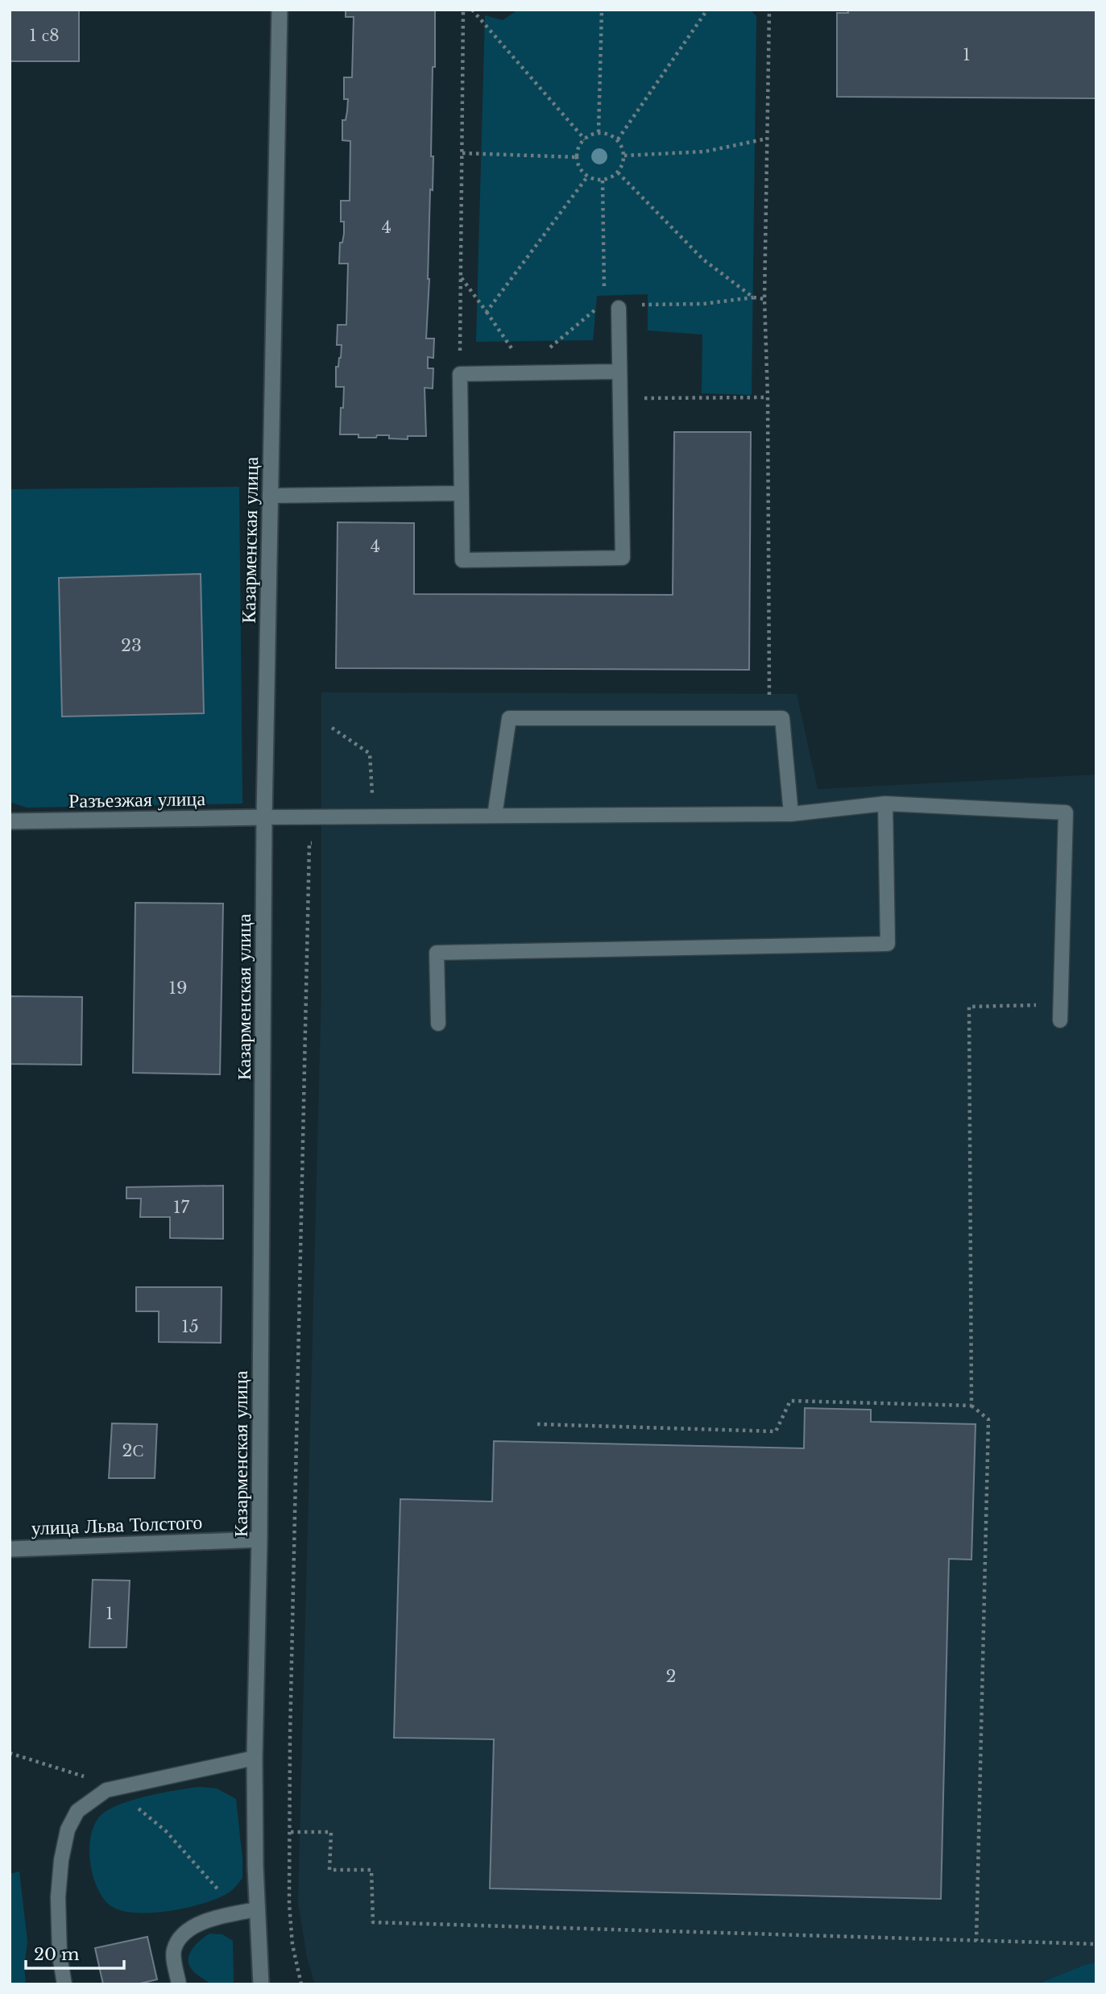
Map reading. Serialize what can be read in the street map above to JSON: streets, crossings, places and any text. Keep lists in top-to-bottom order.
{
  "streets": {
    "street": ["Казарменская улица", "Разъезжая улица", "улица Льва Толстого"]
  },
  "crossings": [
    ["Казарменская улица", "Разъезжая улица"],
    ["Казарменская улица", "улица Льва Толстого"]
  ],
  "house_numbers": [
    "1 с8",
    "1",
    "4",
    "4",
    "23",
    "19",
    "17",
    "15",
    "2С",
    "1",
    "2"
  ],
  "scale_bar": "20 m"
}
